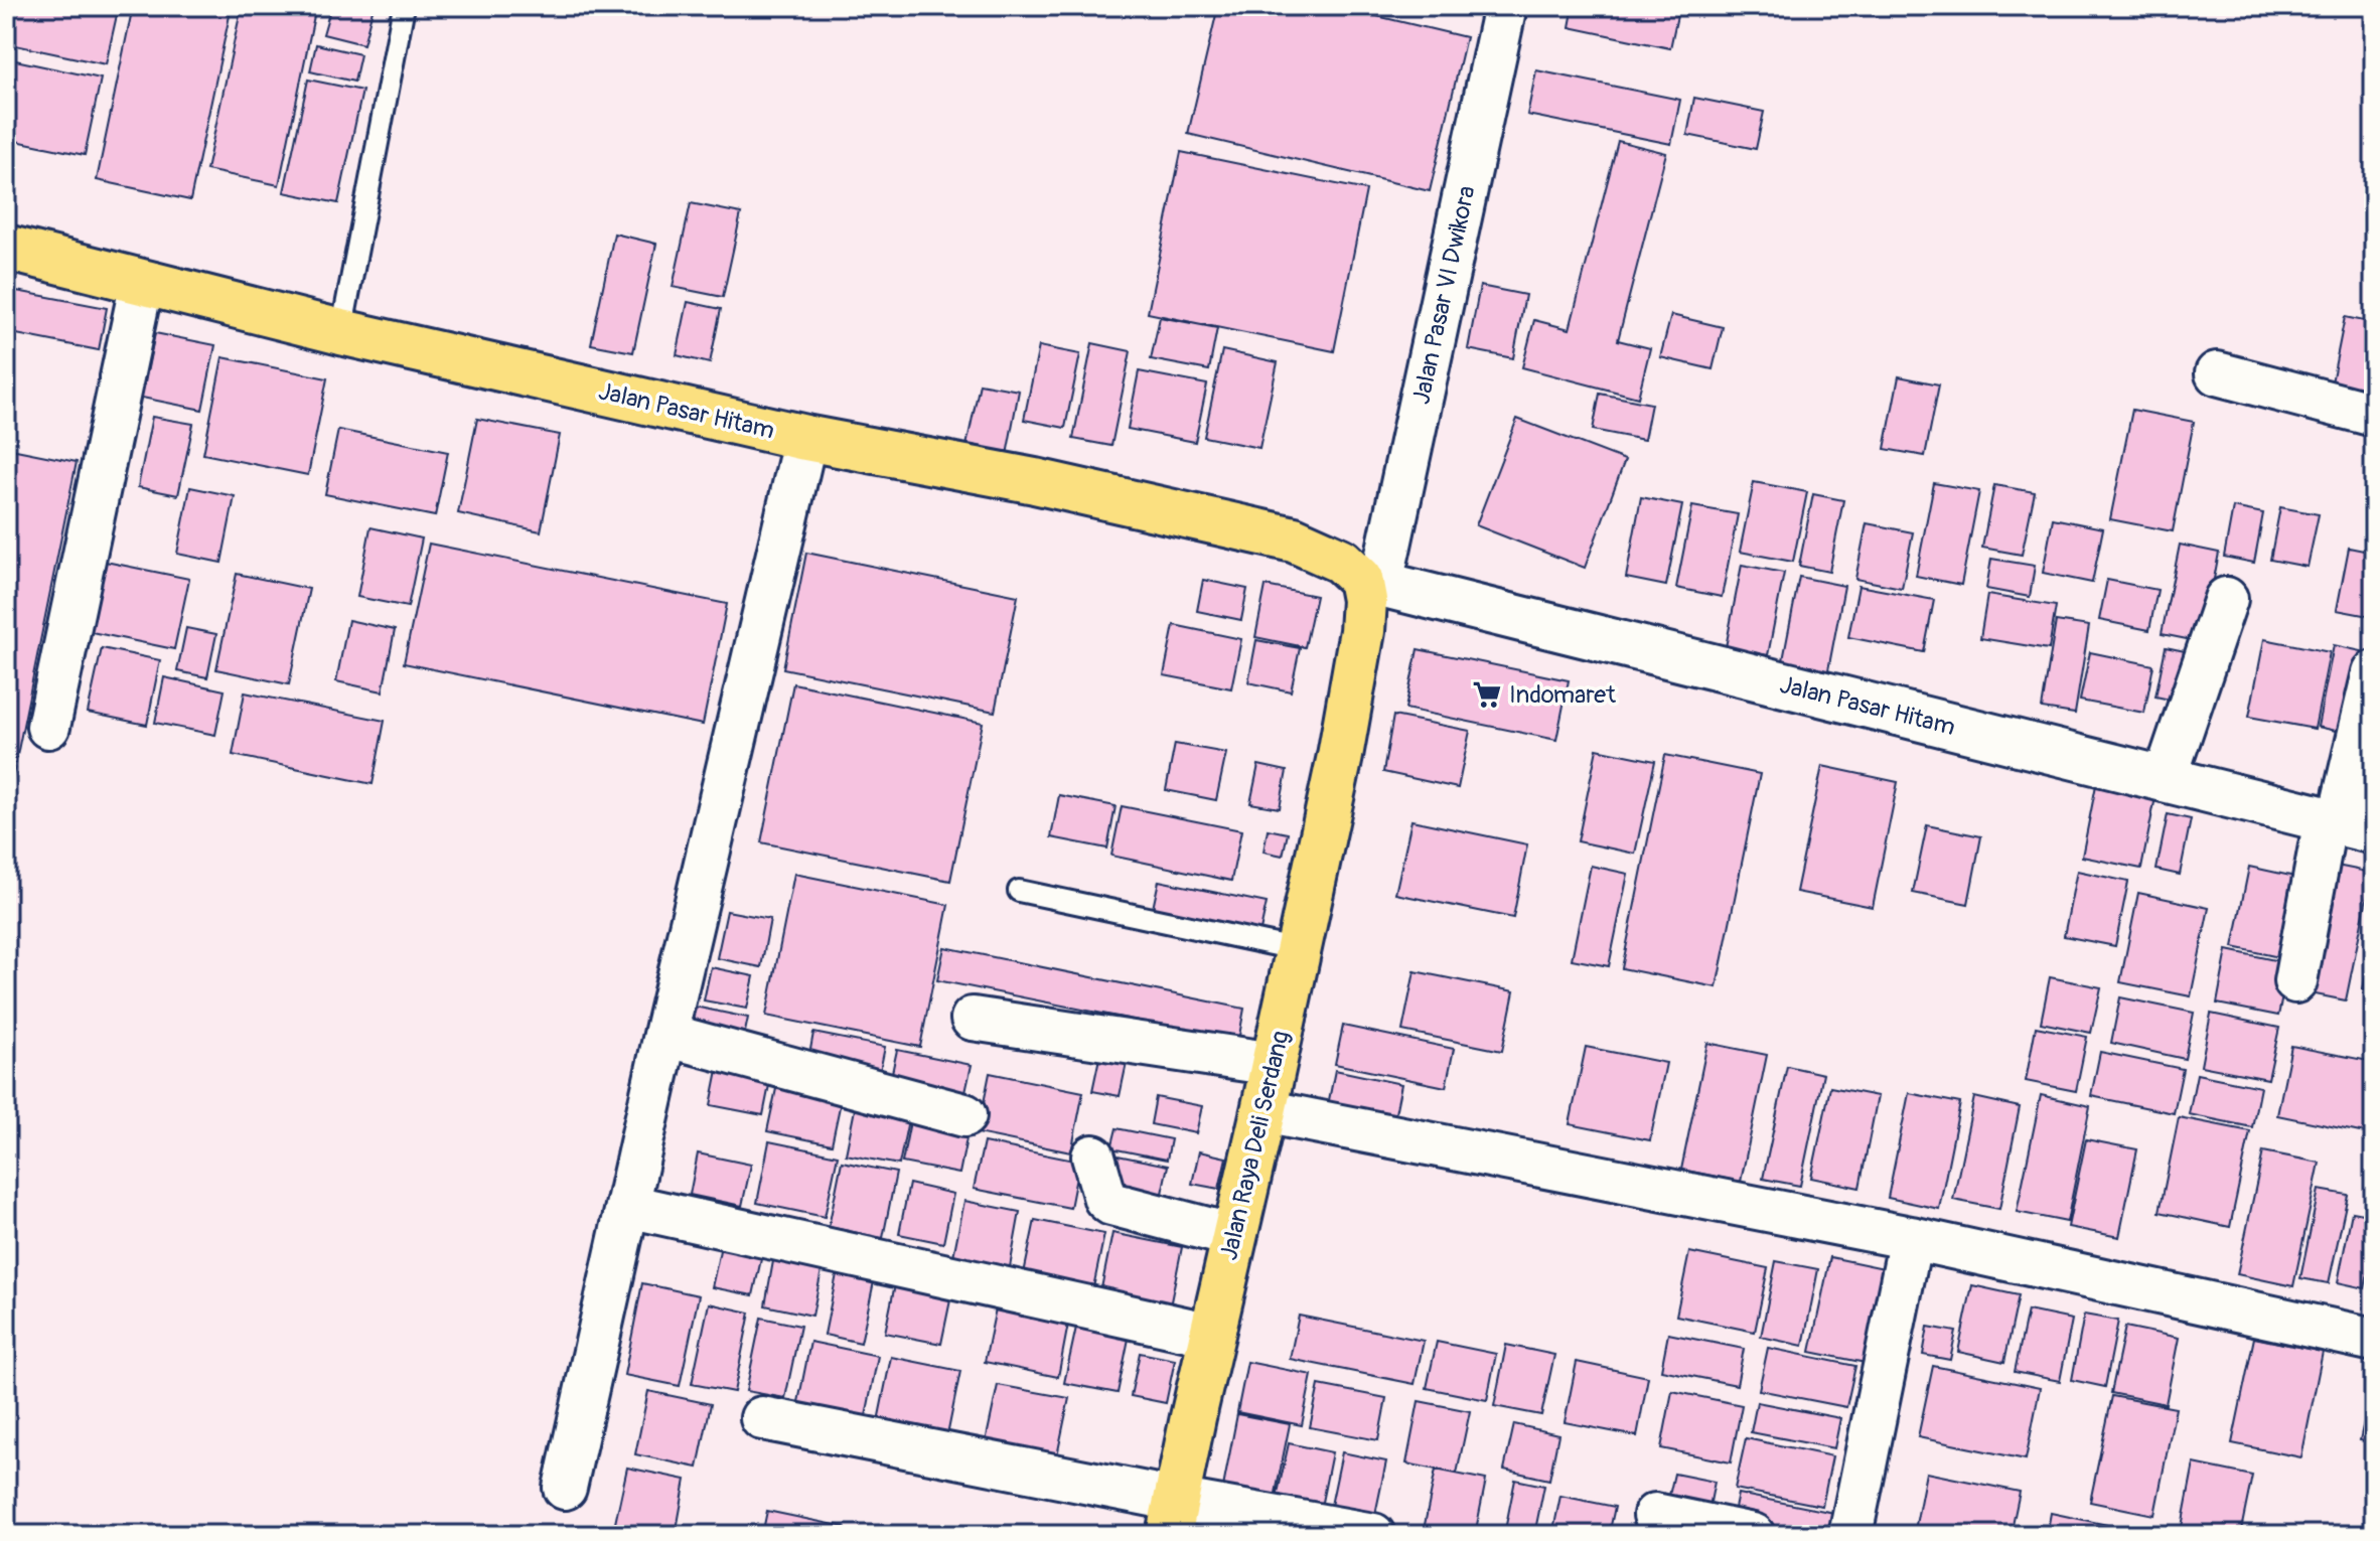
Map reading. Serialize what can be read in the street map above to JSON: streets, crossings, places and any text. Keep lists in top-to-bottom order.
{
  "streets": {
    "main road": ["Jalan Pasar Hitam", "Jalan Raya Deli Serdang"],
    "street": ["Jalan Pasar VI Dwikora"]
  },
  "crossings": [
    ["Jalan Pasar VI Dwikora", "Jalan Pasar Hitam"],
    ["Jalan Pasar VI Dwikora", "Jalan Raya Deli Serdang"],
    ["Jalan Pasar Hitam", "Jalan Raya Deli Serdang"]
  ],
  "places": {
    "supermarket": ["Indomaret"]
  }
}
